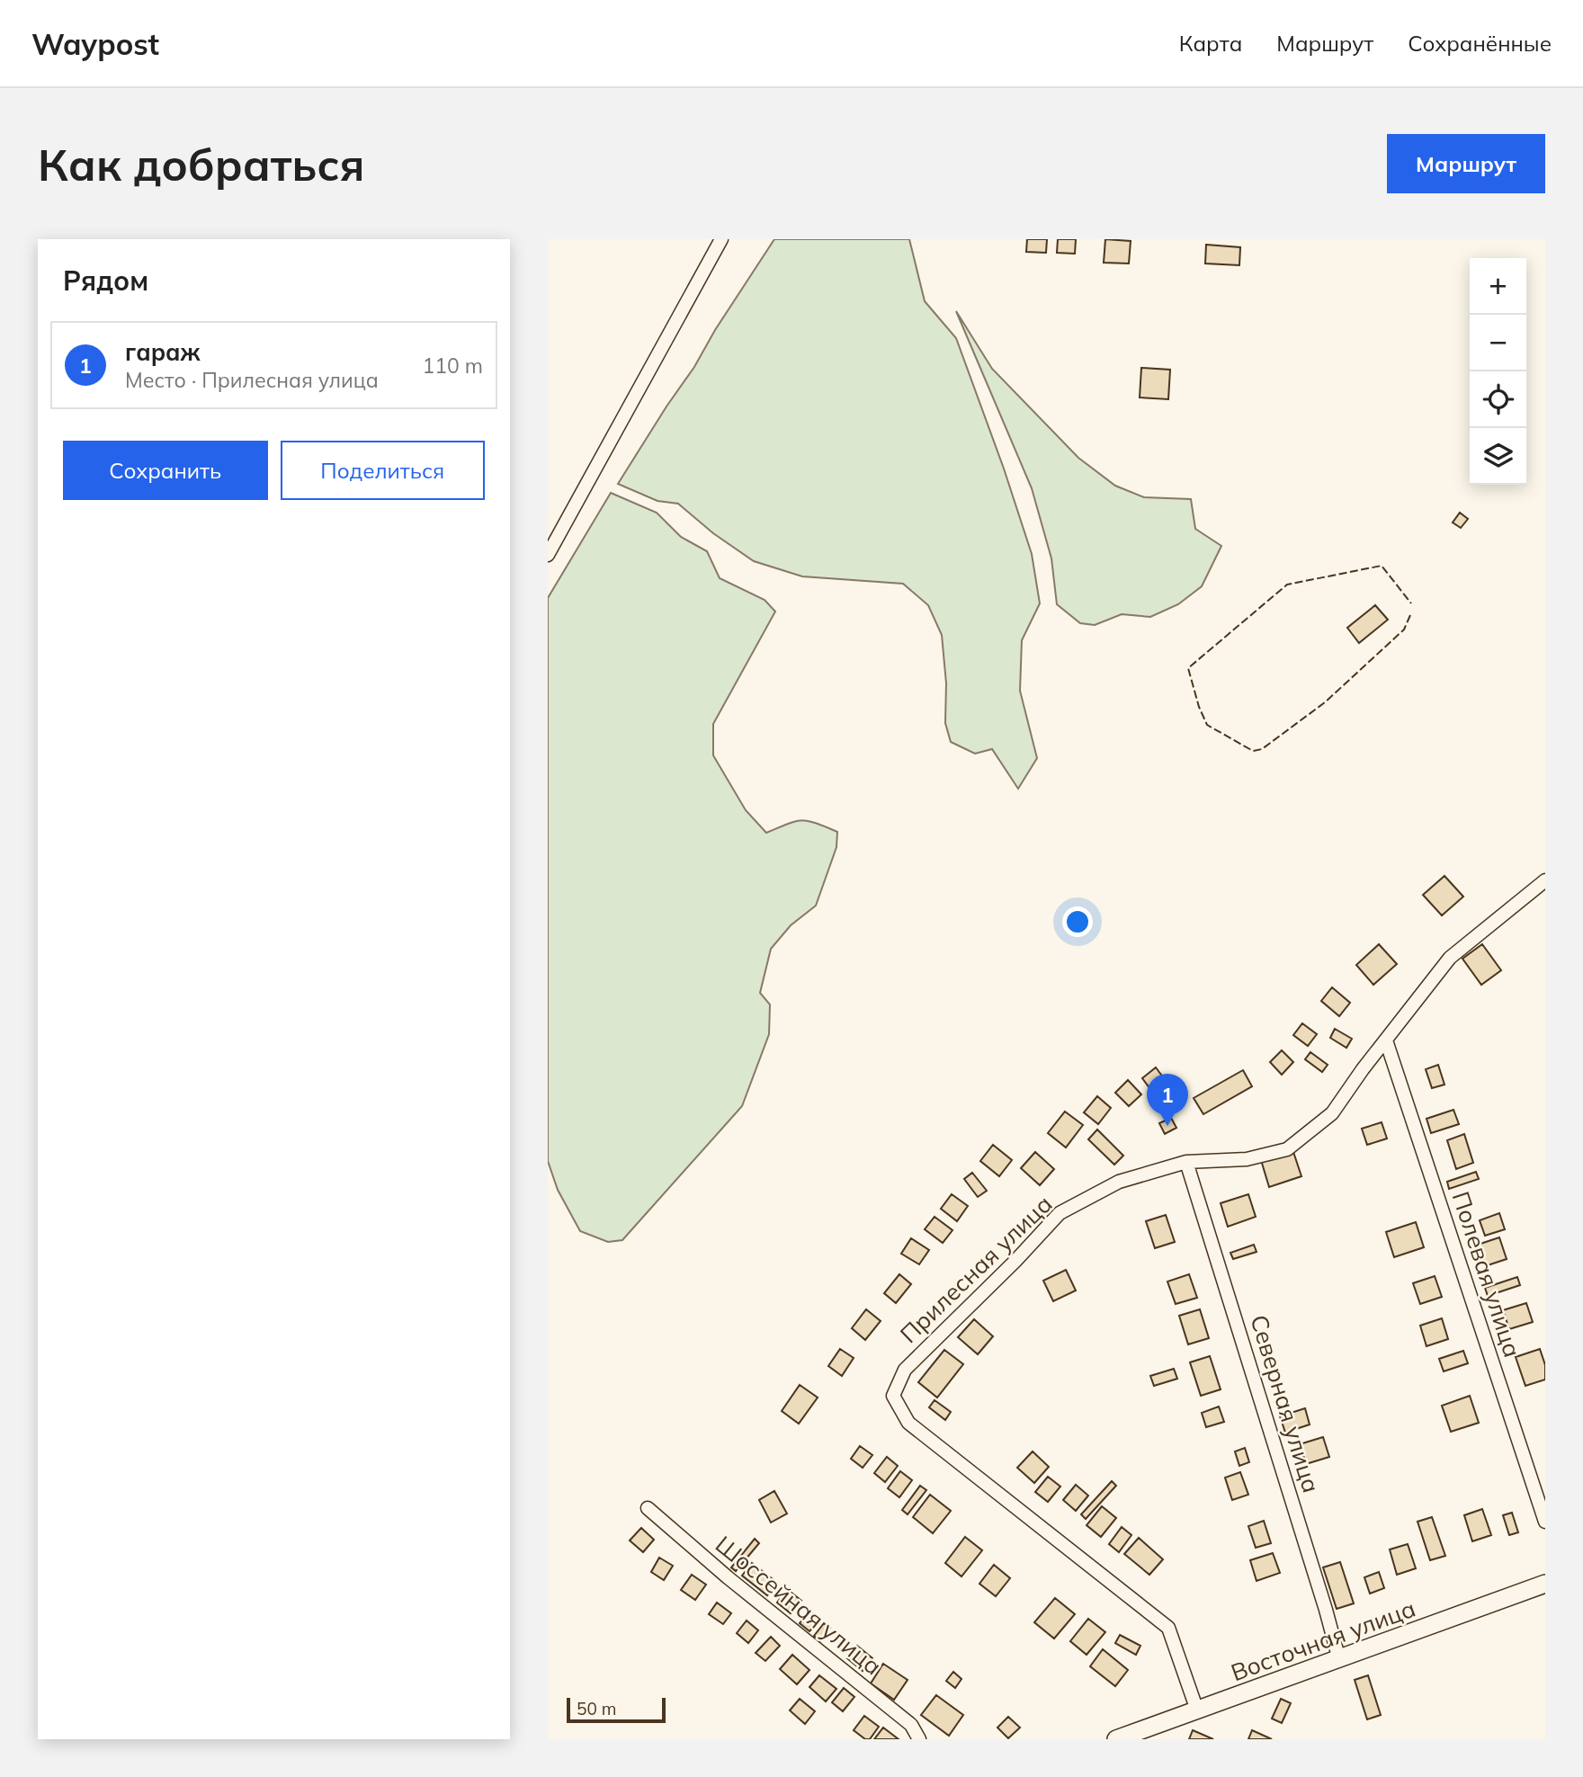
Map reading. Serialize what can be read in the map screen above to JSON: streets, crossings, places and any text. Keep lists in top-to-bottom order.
{
  "streets": {
    "street": [
      "Прилесная улица",
      "Полевая улица",
      "Северная улица",
      "Шоссейная улица",
      "Восточная улица"
    ]
  },
  "crossings": [
    ["Прилесная улица", "Полевая улица"],
    ["Прилесная улица", "Северная улица"],
    ["Прилесная улица", "Восточная улица"],
    ["Северная улица", "Восточная улица"]
  ],
  "scale_bar": "50 m",
  "page": {
    "header": "Waypost",
    "nav": ["Карта", "Маршрут", "Сохранённые"],
    "buttons": [
      "Маршрут",
      ["Сохранить", "Поделиться"]
    ],
    "title": "Как добраться",
    "heading": "Рядом",
    "map_buttons": ["+", "−"],
    "list": [
      {
        "mark": "1",
        "name": "гараж",
        "note": "Место · Прилесная улица",
        "value": "110 m"
      }
    ],
    "pins": "1",
    "scale": "50 m"
  }
}
